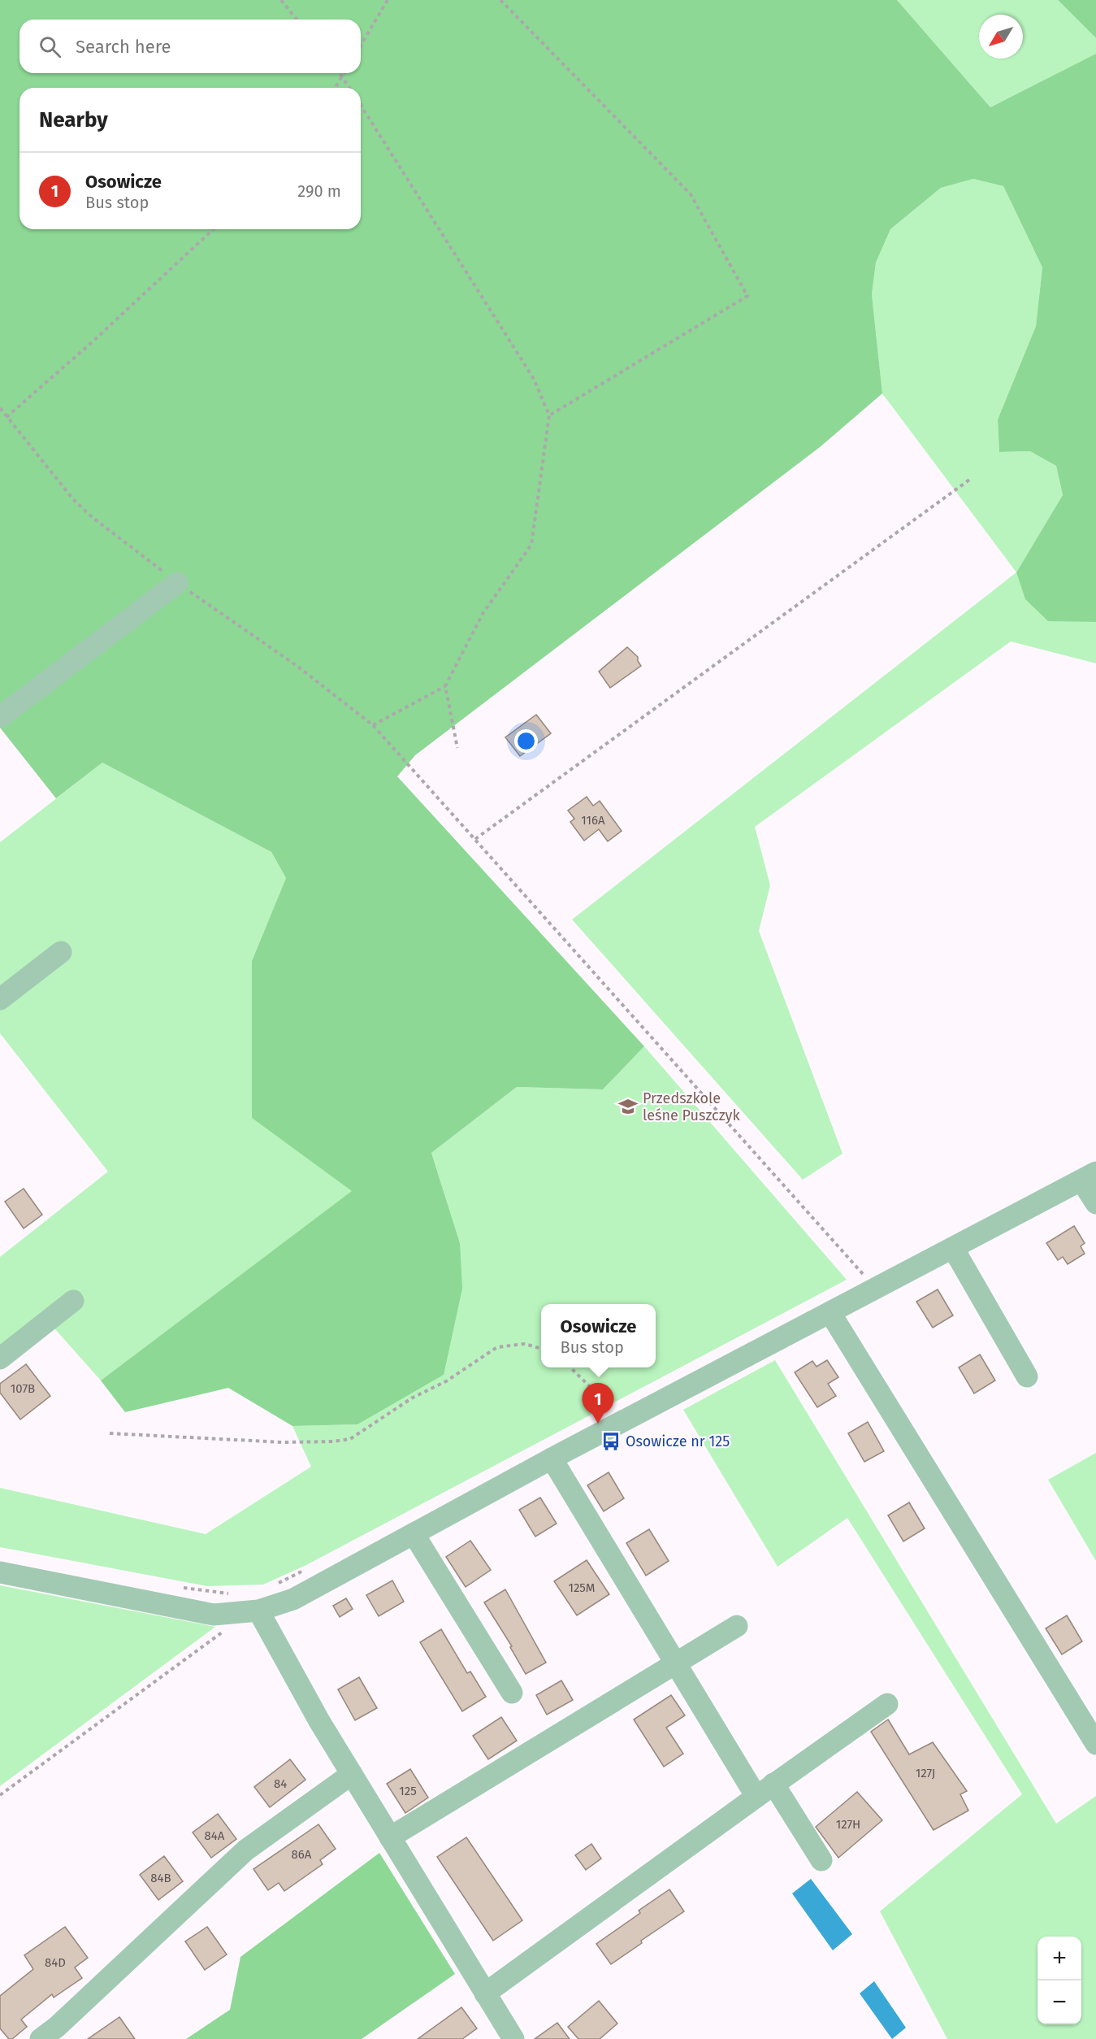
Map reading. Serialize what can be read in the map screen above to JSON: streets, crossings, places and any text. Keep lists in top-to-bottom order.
{
  "places": {
    "school or university": ["Przedszkole leśne Puszczyk"],
    "bus stop": ["Osowicze nr 125"]
  },
  "house_numbers": [
    "116A",
    "107B",
    "125M",
    "127J",
    "84",
    "125",
    "127H",
    "84A",
    "86A",
    "84B",
    "84D"
  ],
  "north": "bottom left",
  "page": {
    "search": "Search here",
    "heading": "Nearby",
    "list": [
      {
        "mark": "1",
        "name": "Osowicze",
        "note": "Bus stop",
        "value": "290 m"
      }
    ],
    "popup": ["Osowicze", "Bus stop"],
    "pins": "1",
    "map_buttons": ["+", "−"]
  }
}
